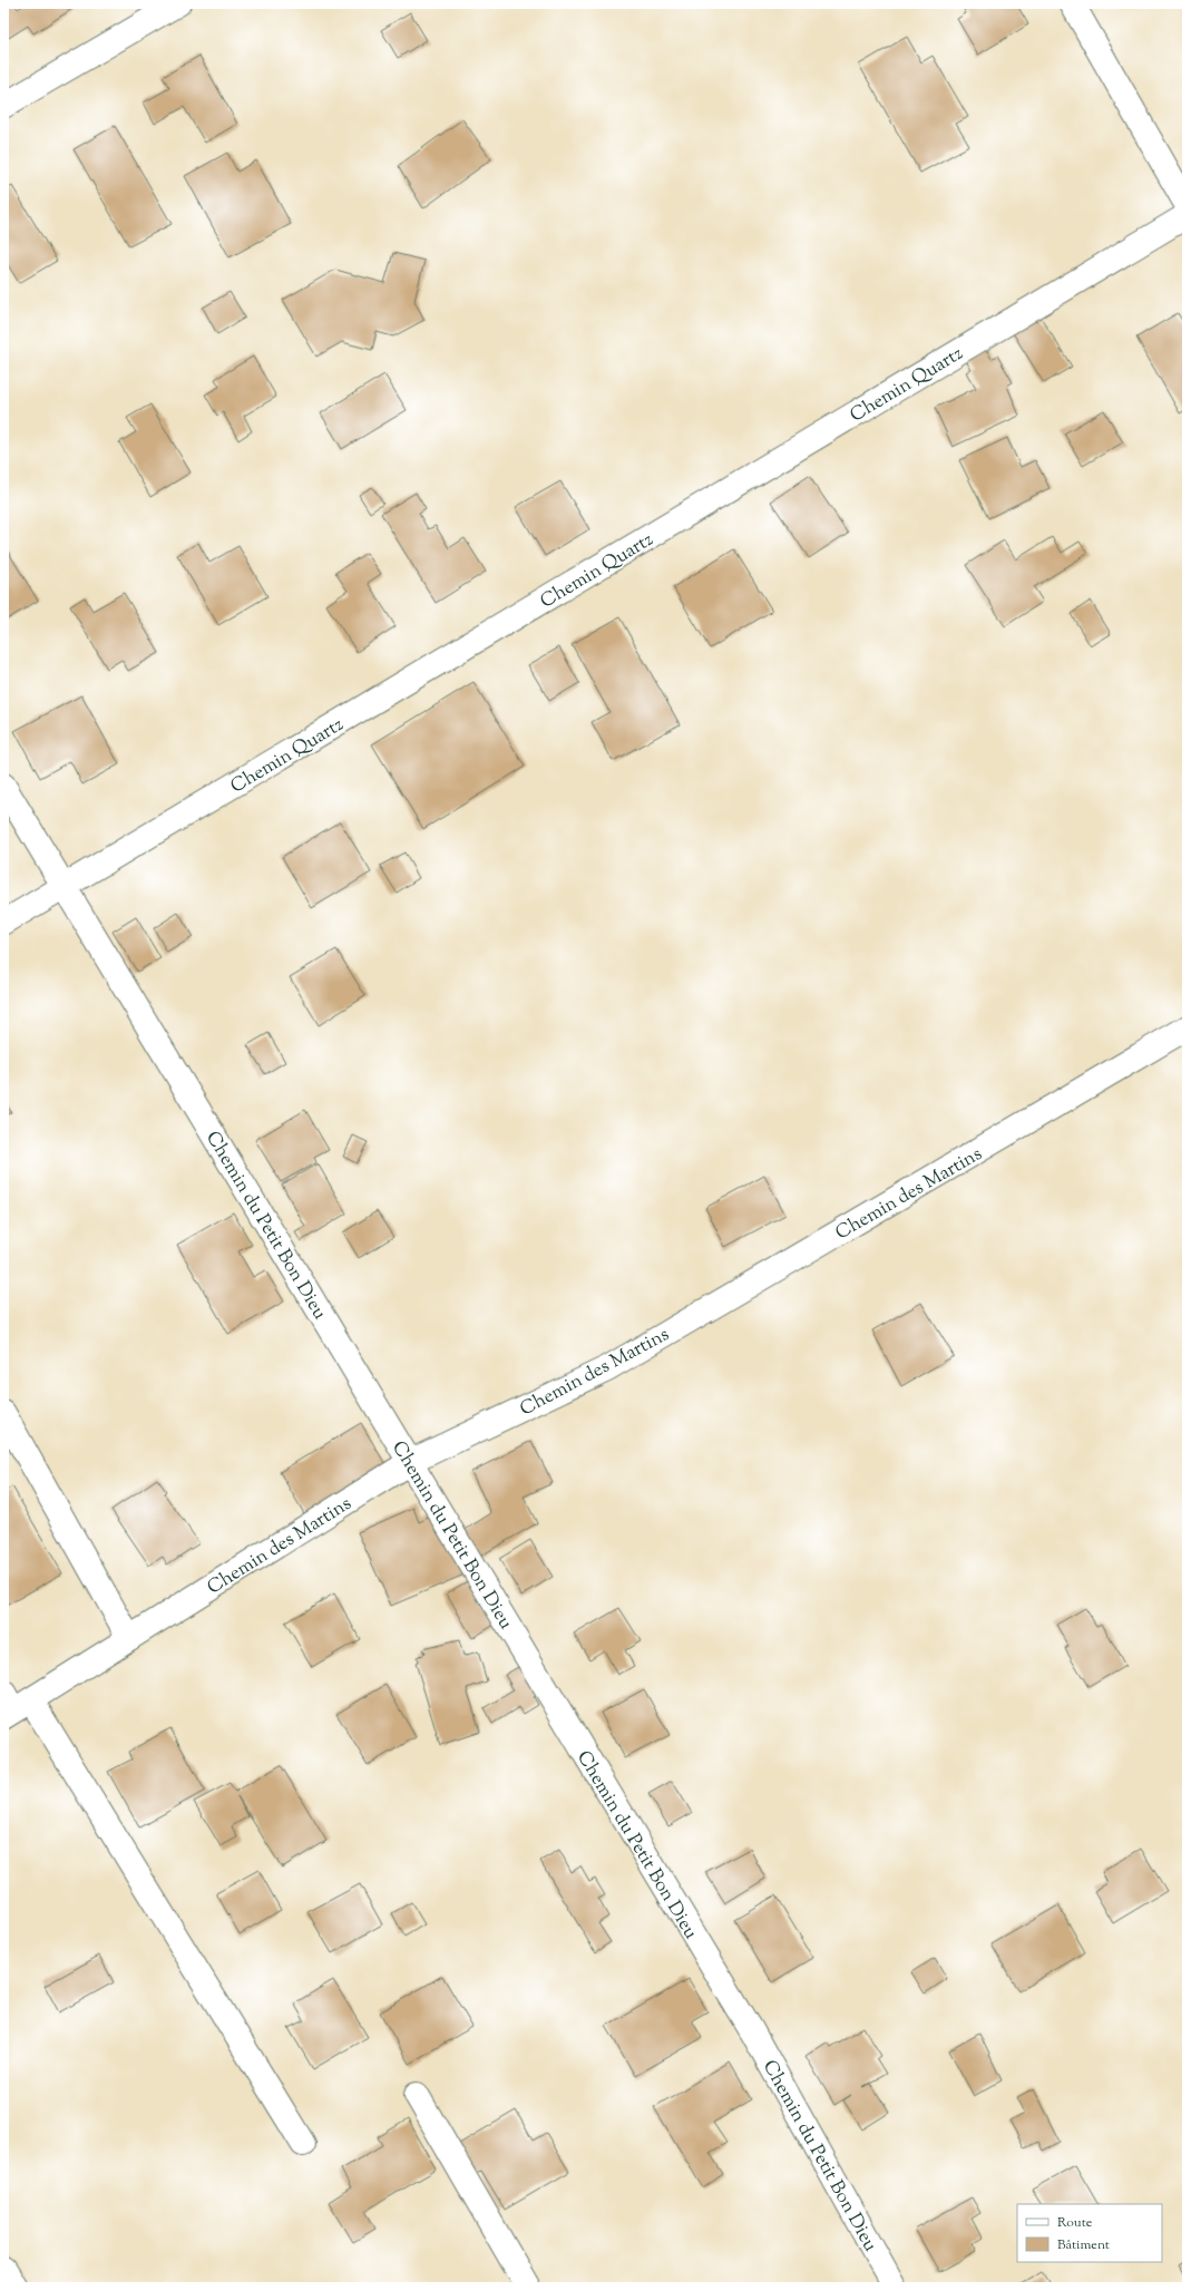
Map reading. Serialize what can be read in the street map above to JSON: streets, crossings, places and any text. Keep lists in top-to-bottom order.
{
  "streets": {
    "street": ["Chemin Quartz", "Chemin des Martins", "Chemin du Petit Bon Dieu"]
  },
  "crossings": [
    ["Chemin Quartz", "Chemin du Petit Bon Dieu"],
    ["Chemin des Martins", "Chemin du Petit Bon Dieu"]
  ],
  "legend": ["Route", "Bâtiment"]
}
